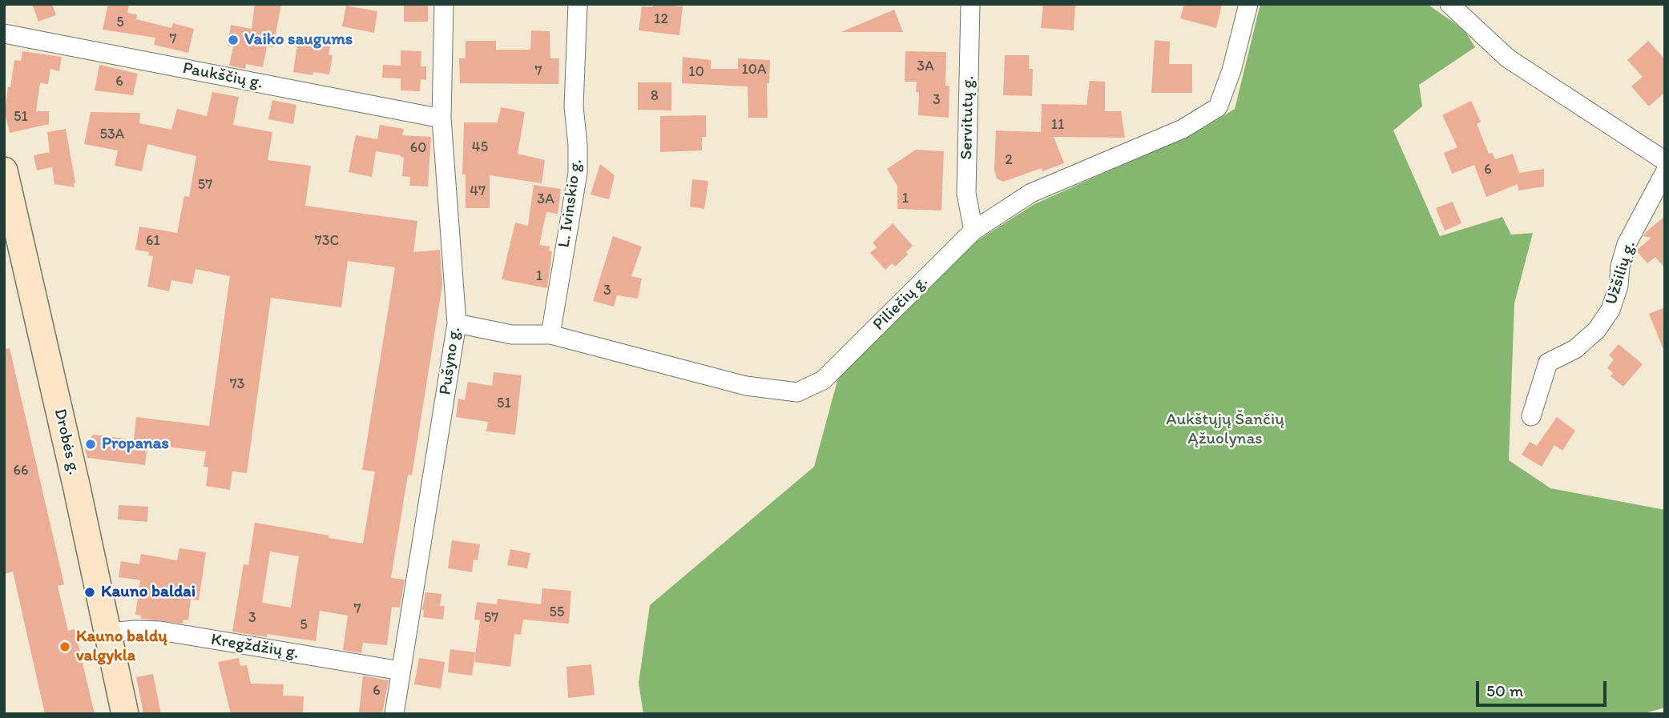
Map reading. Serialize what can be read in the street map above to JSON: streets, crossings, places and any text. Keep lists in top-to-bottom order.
{
  "streets": {
    "street": [
      "Paukščių g.",
      "Servitutų g.",
      "L. Ivinskio g.",
      "Užšilių g.",
      "Piliečių g.",
      "Pušyno g.",
      "Drobės g.",
      "Kregždžių g."
    ]
  },
  "crossings": [
    ["Paukščių g.", "Pušyno g."],
    ["Servitutų g.", "Piliečių g."],
    ["L. Ivinskio g.", "Piliečių g."],
    ["Piliečių g.", "Pušyno g."],
    ["Pušyno g.", "Kregždžių g."],
    ["Drobės g.", "Kregždžių g."]
  ],
  "parks": ["Aukštųjų Šančių Ąžuolynas"],
  "places": [
    "Vaiko saugums",
    "Propanas",
    "Kauno baldai",
    "Kauno baldų valgykla"
  ],
  "house_numbers": [
    "12",
    "5",
    "7",
    "3A",
    "10A",
    "7",
    "10",
    "6",
    "8",
    "3",
    "51",
    "11",
    "53A",
    "45",
    "60",
    "2",
    "6",
    "57",
    "47",
    "1",
    "3A",
    "61",
    "73C",
    "1",
    "3",
    "73",
    "51",
    "66",
    "7",
    "55",
    "3",
    "57",
    "5",
    "6"
  ],
  "scale_bar": "50 m"
}
